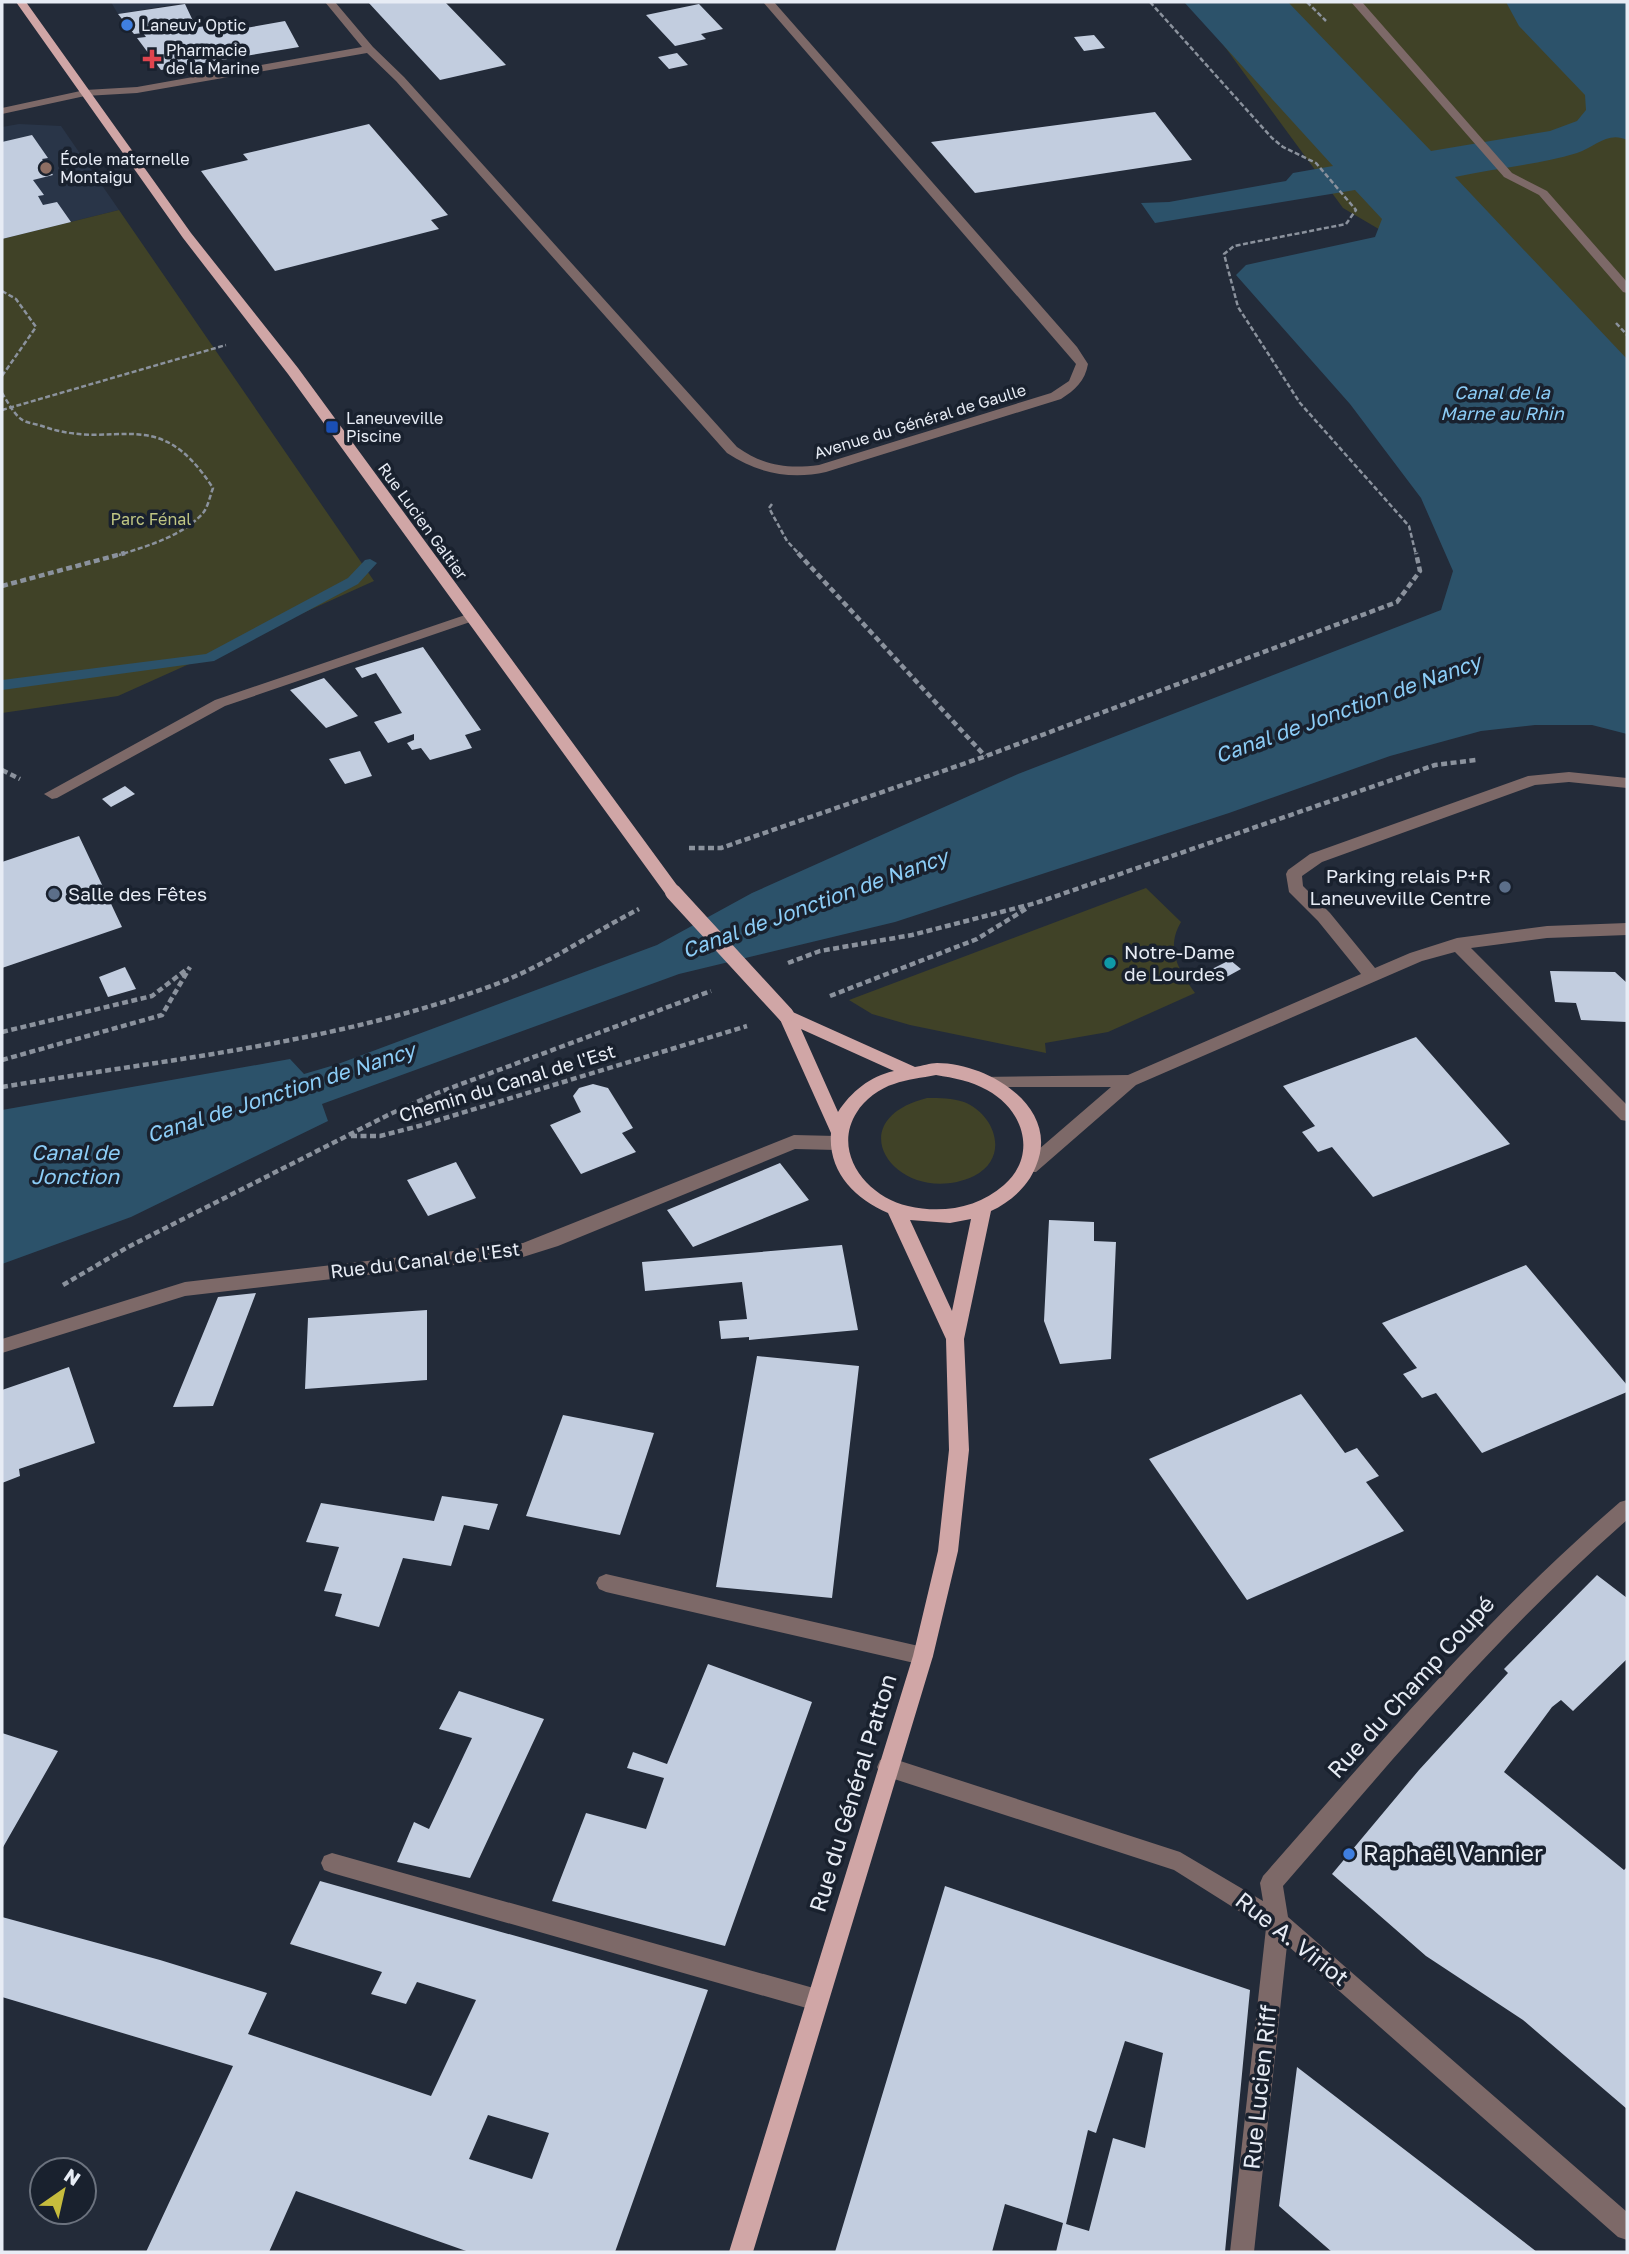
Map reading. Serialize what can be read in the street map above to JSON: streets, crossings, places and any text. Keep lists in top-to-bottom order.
{
  "streets": {
    "main road": ["Rue Lucien Galtier", "Rue du Général Patton"],
    "street": [
      "Avenue du Général de Gaulle",
      "Rue du Canal de l'Est",
      "Rue du Champ Coupé",
      "Rue A. Viriot",
      "Rue Lucien Riff"
    ],
    "path": ["Chemin du Canal de l'Est"]
  },
  "crossings": [
    ["Rue Lucien Galtier", "Chemin du Canal de l'Est"],
    ["Rue du Canal de l'Est", "Rue du Général Patton"],
    ["Rue du Champ Coupé", "Rue A. Viriot"],
    ["Rue du Champ Coupé", "Rue Lucien Riff"],
    ["Rue du Général Patton", "Rue A. Viriot"],
    ["Rue A. Viriot", "Rue Lucien Riff"]
  ],
  "water": ["Canal de la Marne au Rhin", "Canal de Jonction de Nancy", "Canal de Jonction"],
  "parks": ["Parc Fénal"],
  "places": {
    "other": [
      "Laneuv' Optic",
      "École maternelle Montaigu",
      "Parking relais P+R Laneuveville Centre",
      "Salle des Fêtes",
      "Notre-Dame de Lourdes",
      "Raphaël Vannier"
    ],
    "health": ["Pharmacie de la Marine"],
    "transit": ["Laneuveville Piscine"]
  },
  "north": "top right"
}
